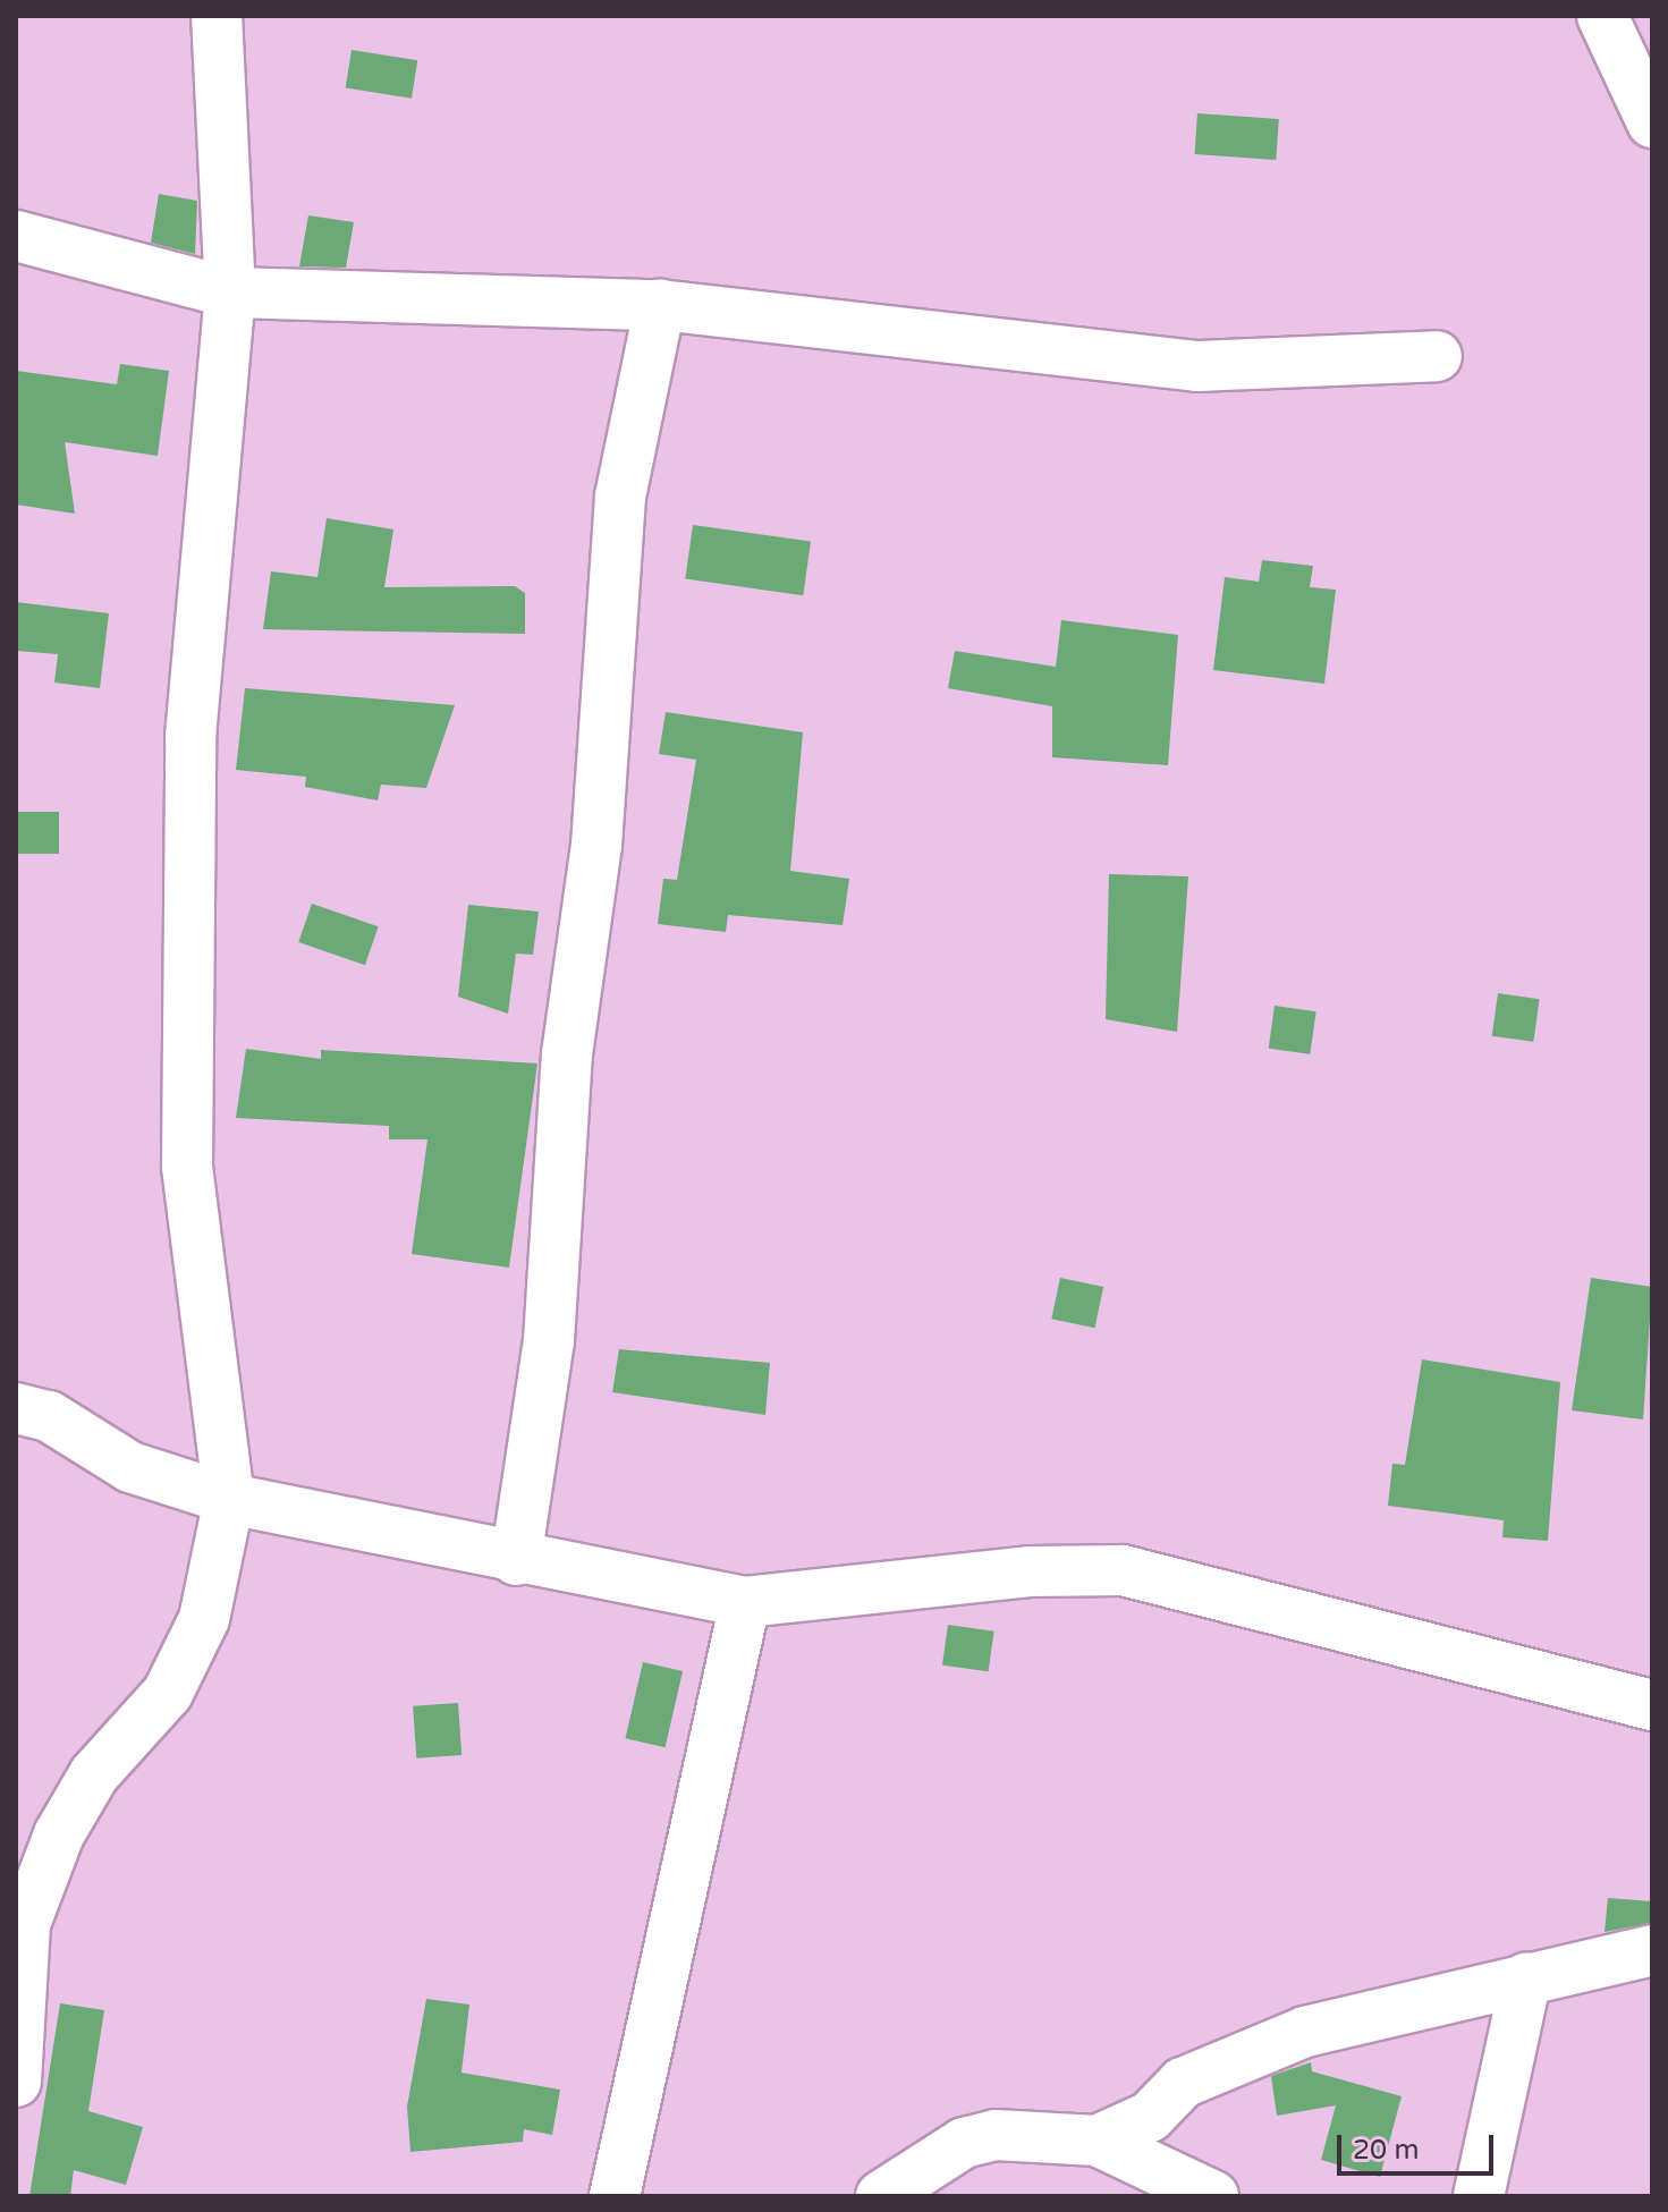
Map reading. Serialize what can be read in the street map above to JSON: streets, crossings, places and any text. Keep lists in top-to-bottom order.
{
  "scale_bar": "20 m"
}
